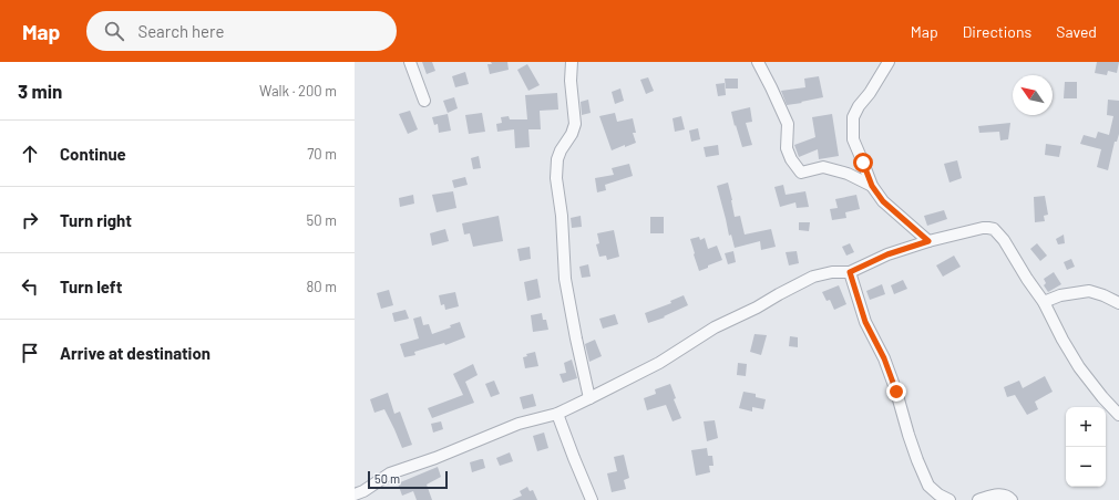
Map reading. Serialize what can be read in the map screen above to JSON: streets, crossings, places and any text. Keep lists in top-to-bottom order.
{
  "scale_bar": "50 m",
  "north": "top left",
  "page": {
    "header": "Map",
    "search": "Search here",
    "nav": ["Map", "Directions", "Saved"],
    "heading": ["3 min", "Walk · 200 m"],
    "list": [
      ["Continue", "70 m"],
      ["Turn right", "50 m"],
      ["Turn left", "80 m"],
      "Arrive at destination"
    ],
    "map_buttons": ["+", "−"],
    "scale": "50 m"
  }
}
